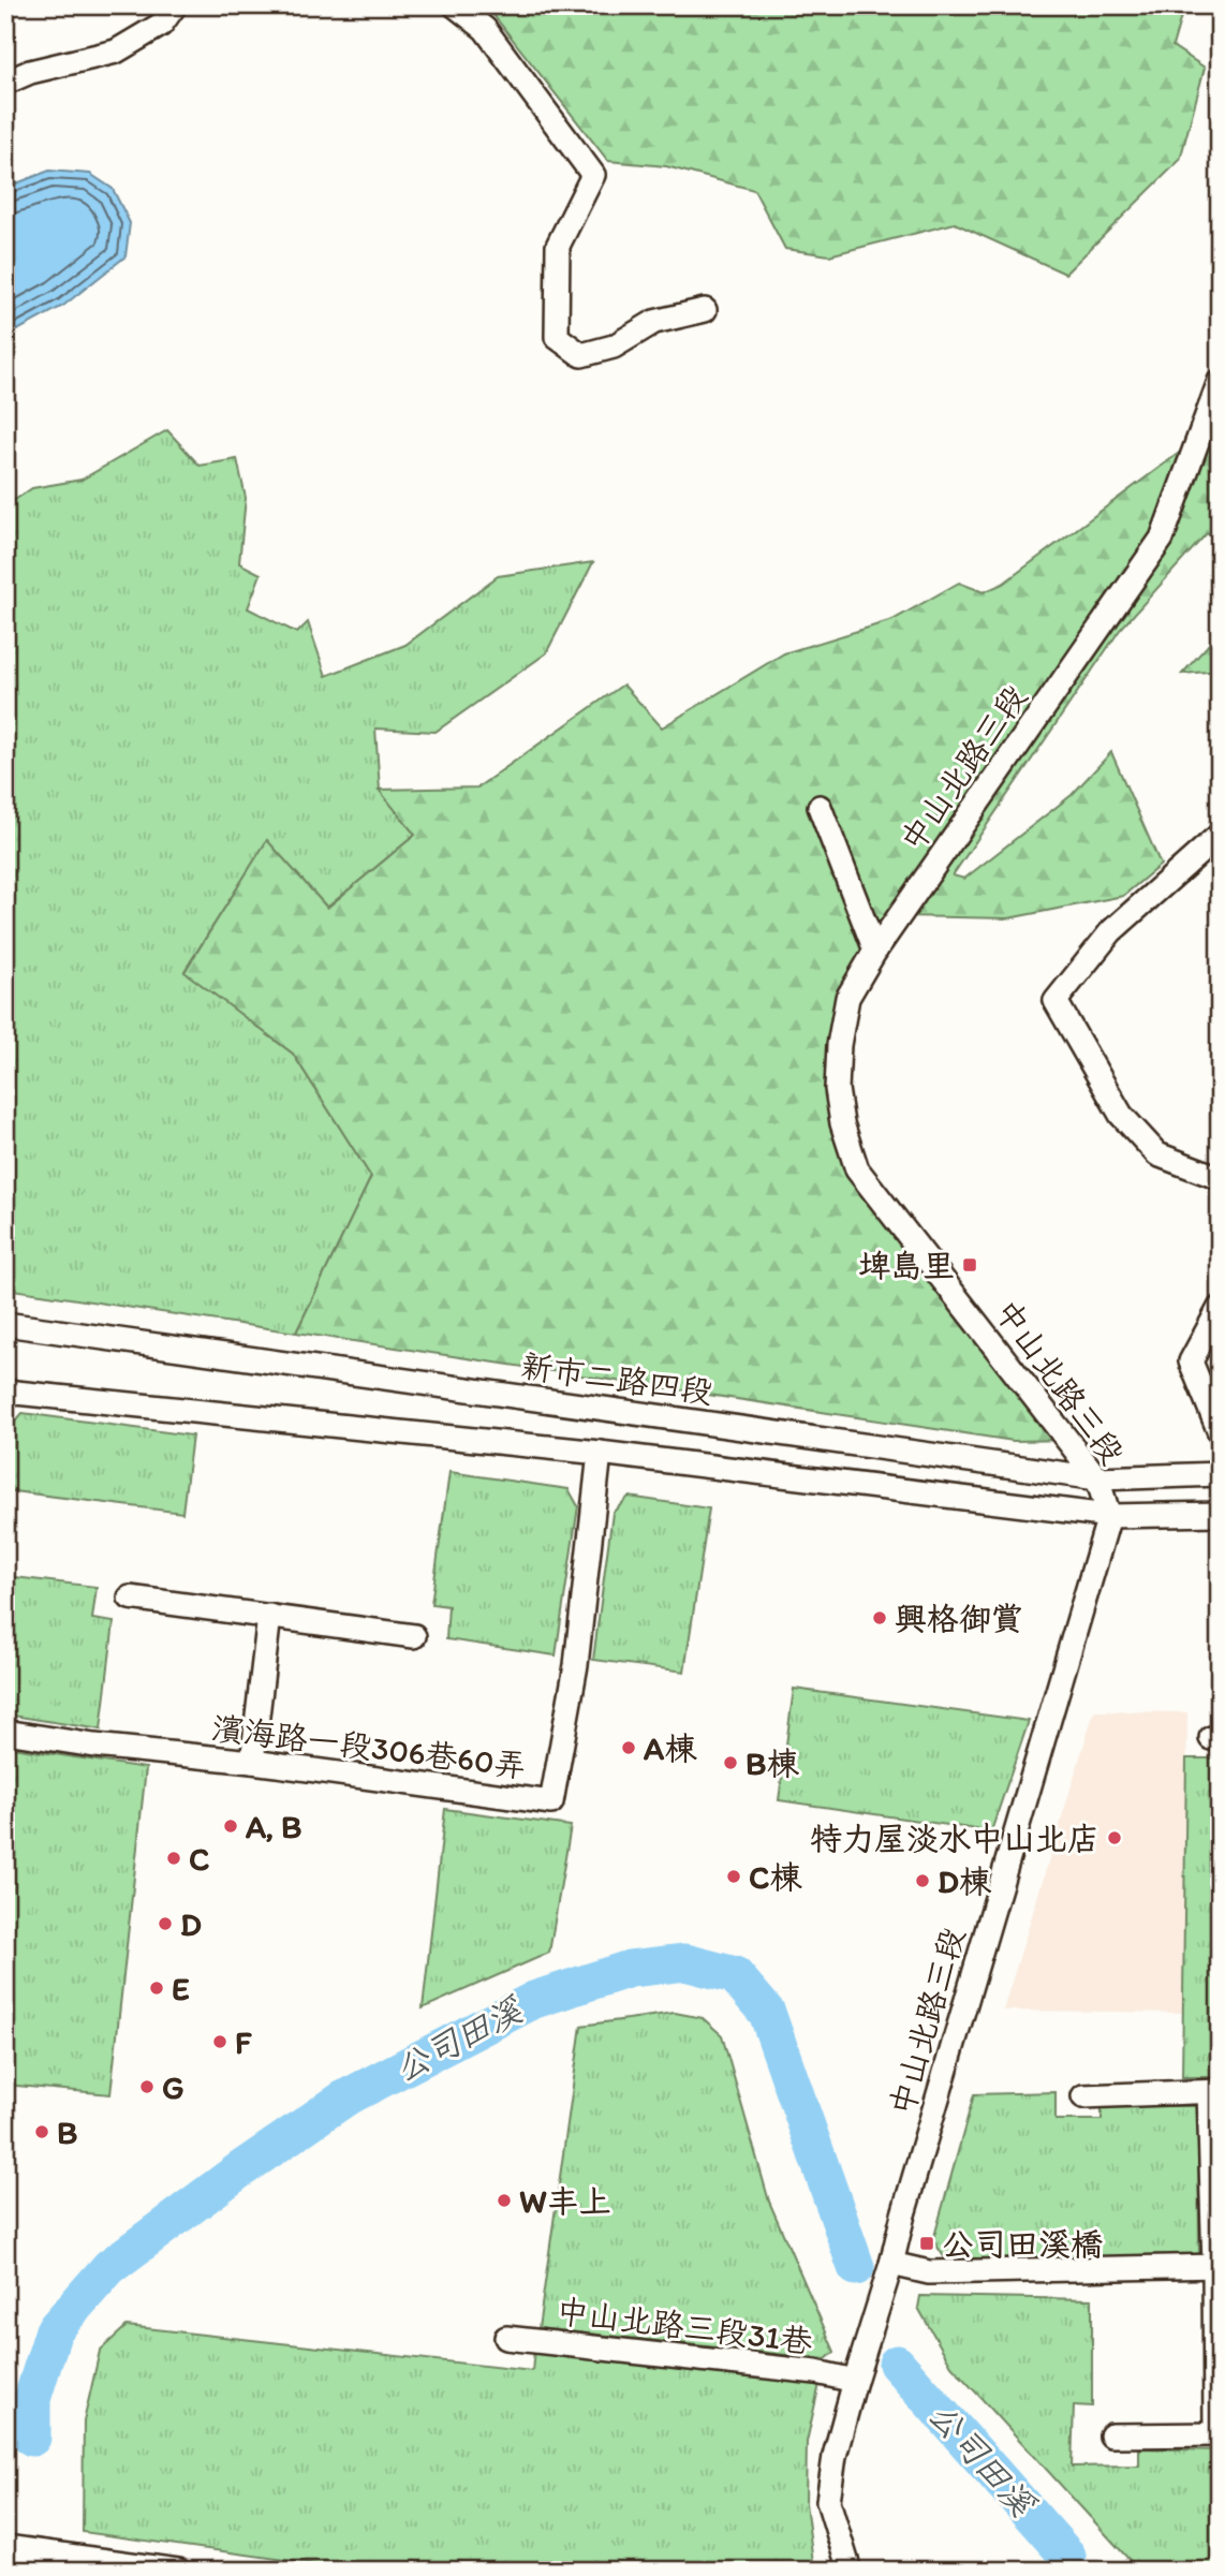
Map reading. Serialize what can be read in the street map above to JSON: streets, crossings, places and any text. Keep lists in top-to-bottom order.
{
  "streets": {
    "street": [
      "中山北路三段",
      "新市二路四段",
      "濱海路一段306巷60弄",
      "中山北路三段31巷"
    ]
  },
  "crossings": [
    ["中山北路三段", "新市二路四段"],
    ["中山北路三段", "中山北路三段31巷"]
  ],
  "water": ["公司田溪"],
  "places": {
    "transit": ["埤島里", "公司田溪橋"],
    "other": [
      "興格御賞",
      "A棟",
      "B棟",
      "A, B",
      "特力屋淡水中山北店",
      "C",
      "C棟",
      "D棟",
      "D",
      "E",
      "F",
      "G",
      "B",
      "W丰上"
    ]
  }
}
